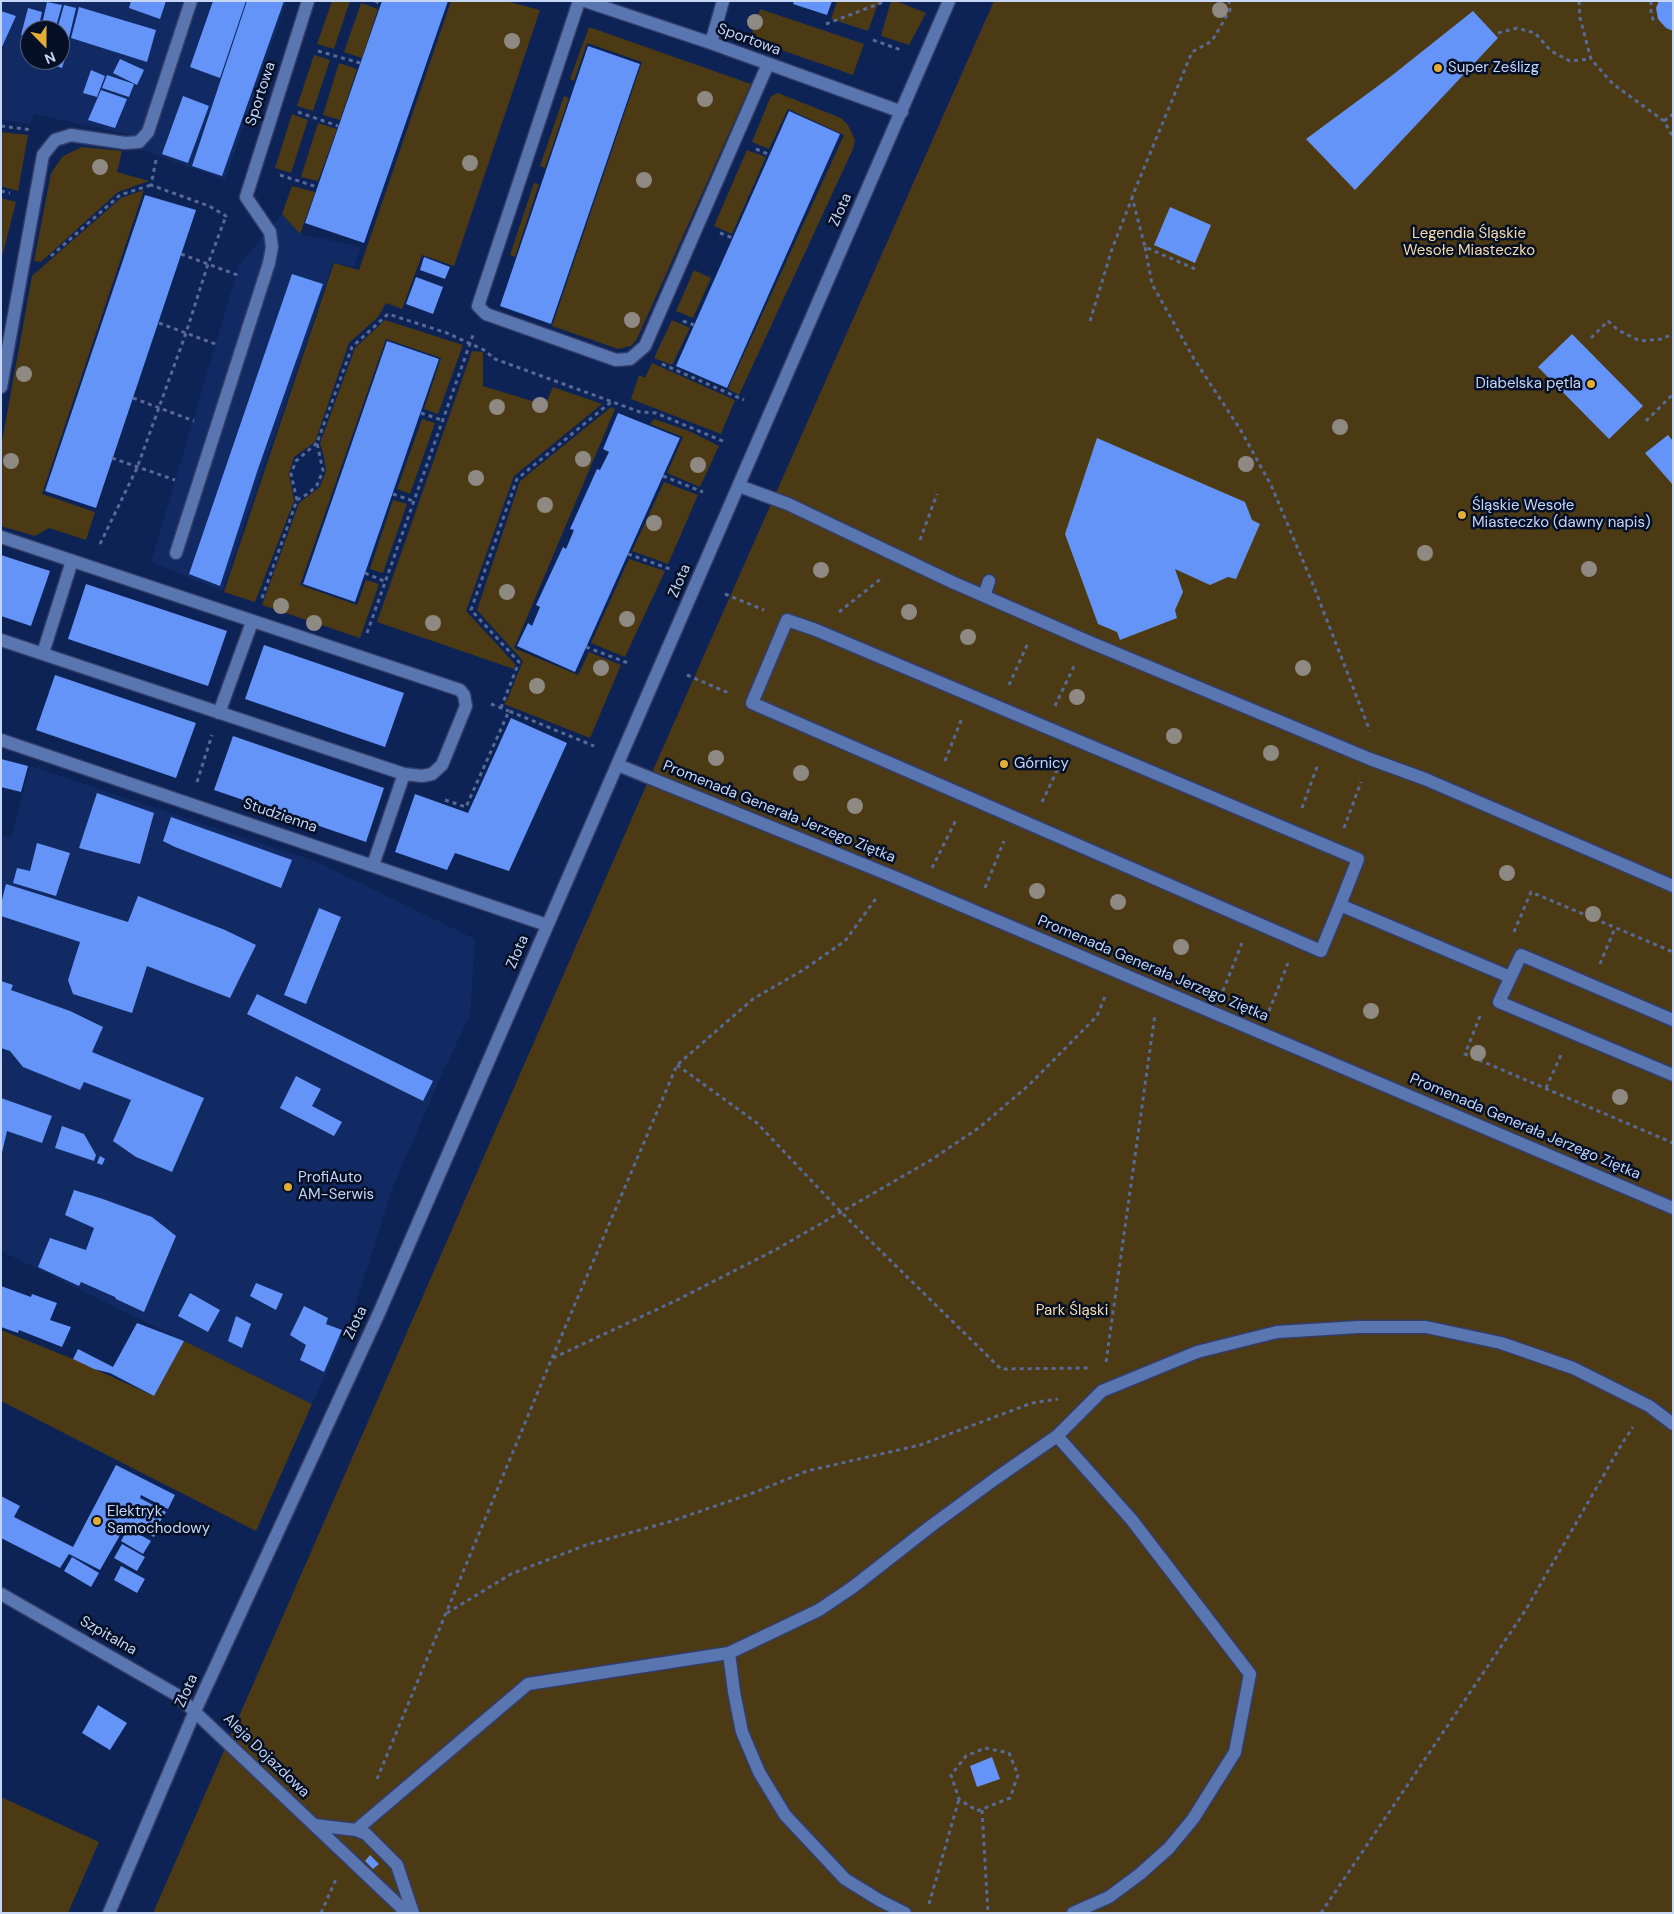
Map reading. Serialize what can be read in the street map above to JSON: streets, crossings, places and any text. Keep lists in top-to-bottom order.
{
  "streets": {
    "street": [
      "Sportowa",
      "Złota",
      "Promenada Generała Jerzego Ziętka",
      "Studzienna",
      "Szpitalna",
      "Aleja Dojazdowa"
    ]
  },
  "crossings": [
    ["Sportowa", "Złota"],
    ["Złota", "Promenada Generała Jerzego Ziętka"],
    ["Złota", "Studzienna"],
    ["Złota", "Szpitalna"],
    ["Złota", "Aleja Dojazdowa"],
    ["Szpitalna", "Aleja Dojazdowa"]
  ],
  "parks": ["Legendia Śląskie Wesołe Miasteczko", "Park Śląski"],
  "places": [
    "Super Ześlizg",
    "Diabelska pętla",
    "Śląskie Wesołe Miasteczko (dawny napis)",
    "Górnicy",
    "ProfiAuto AM-Serwis",
    "Elektryk Samochodowy"
  ],
  "north": "bottom"
}
